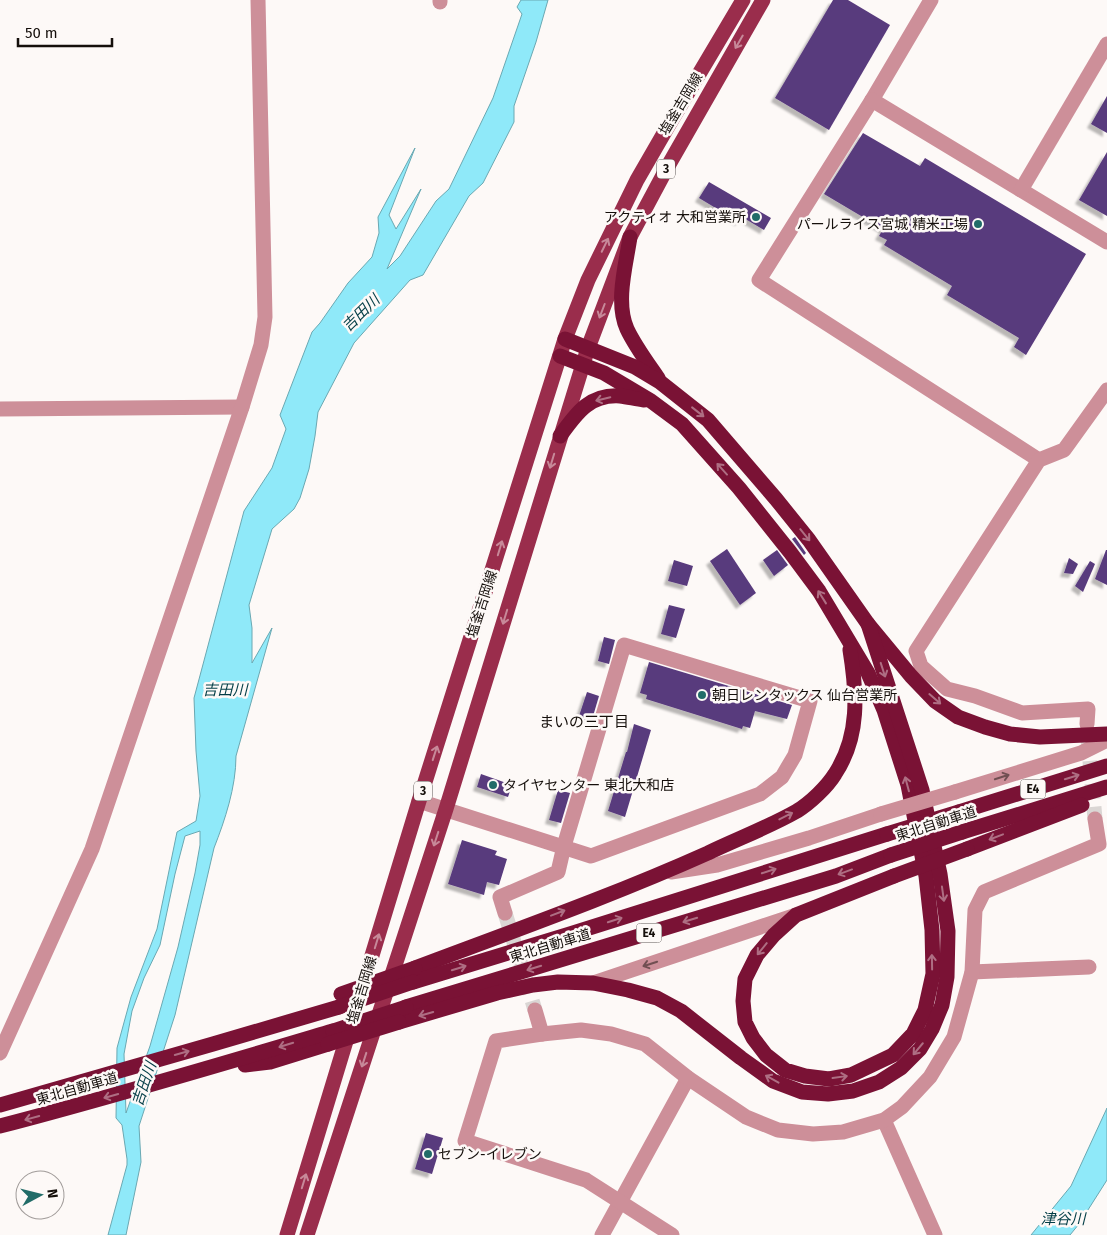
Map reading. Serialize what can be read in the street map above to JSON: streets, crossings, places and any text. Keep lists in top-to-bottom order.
{
  "streets": {
    "highway": ["E4", "東北自動車道"],
    "main road": ["塩釜吉岡線", "3"]
  },
  "districts": ["まいの三丁目"],
  "water": ["吉田川", "津谷川"],
  "places": [
    "アクティオ 大和営業所",
    "パールライス宮城 精米工場",
    "朝日レンタックス 仙台営業所",
    "タイヤセンター 東北大和店",
    "セブン-イレブン"
  ],
  "scale_bar": "50 m",
  "north": "right"
}
